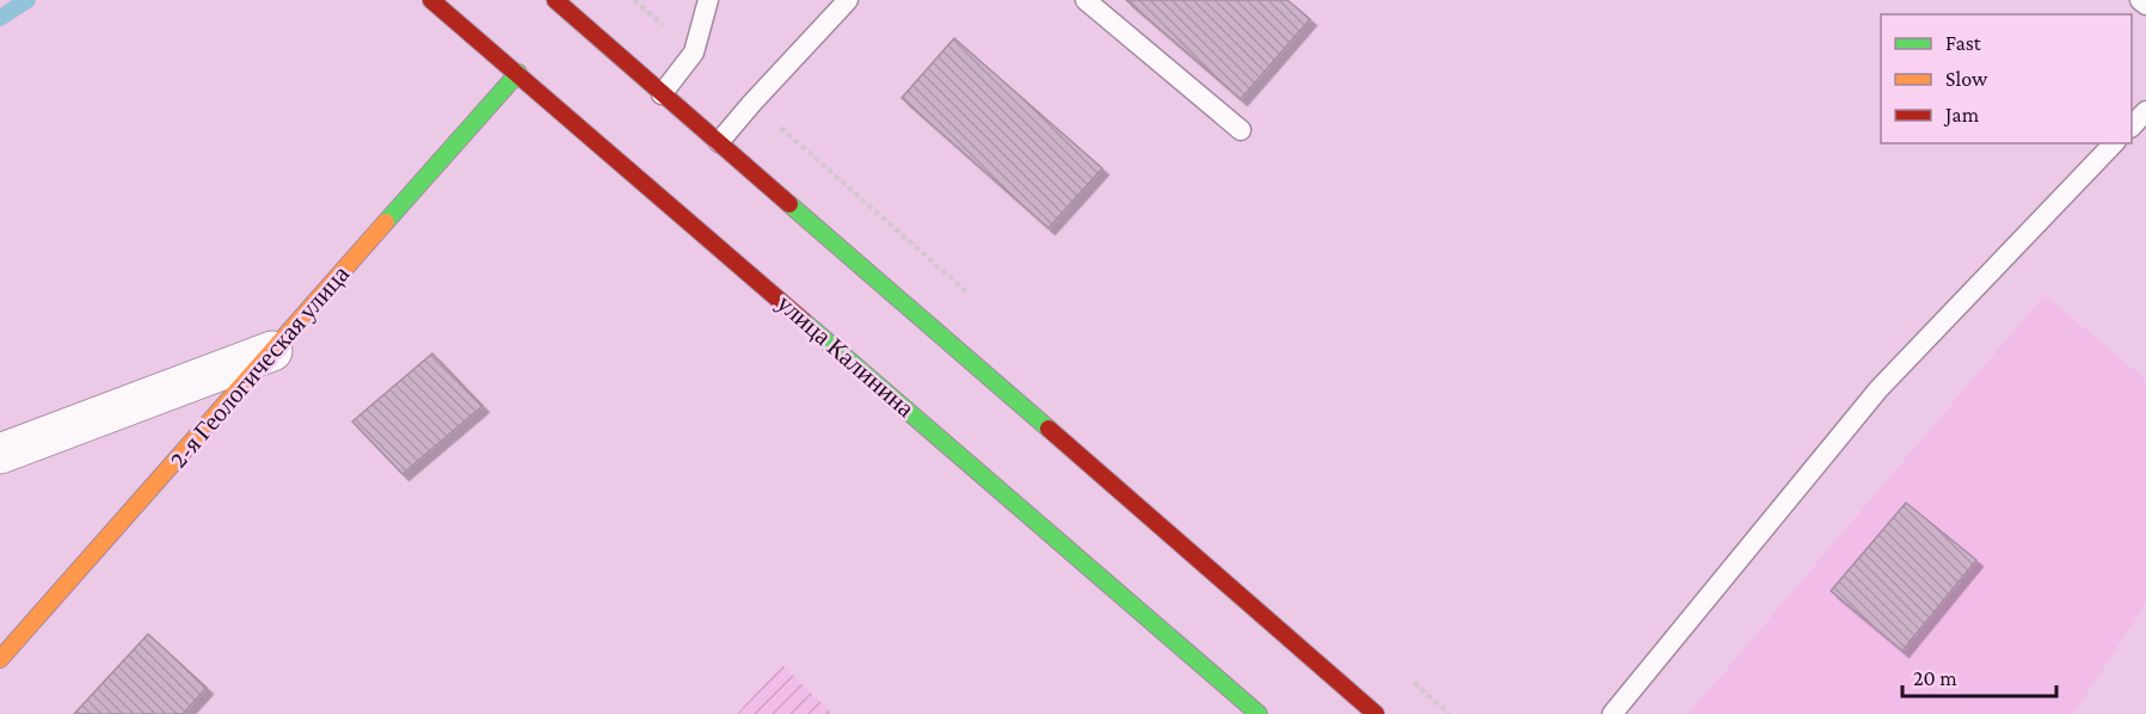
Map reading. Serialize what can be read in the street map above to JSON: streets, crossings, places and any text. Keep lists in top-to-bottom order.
{
  "streets": {
    "main road": ["улица Калинина", "2-я Геологическая улица"]
  },
  "crossings": [
    ["улица Калинина", "2-я Геологическая улица"]
  ],
  "legend": ["Fast", "Slow", "Jam"],
  "scale_bar": "20 m"
}
